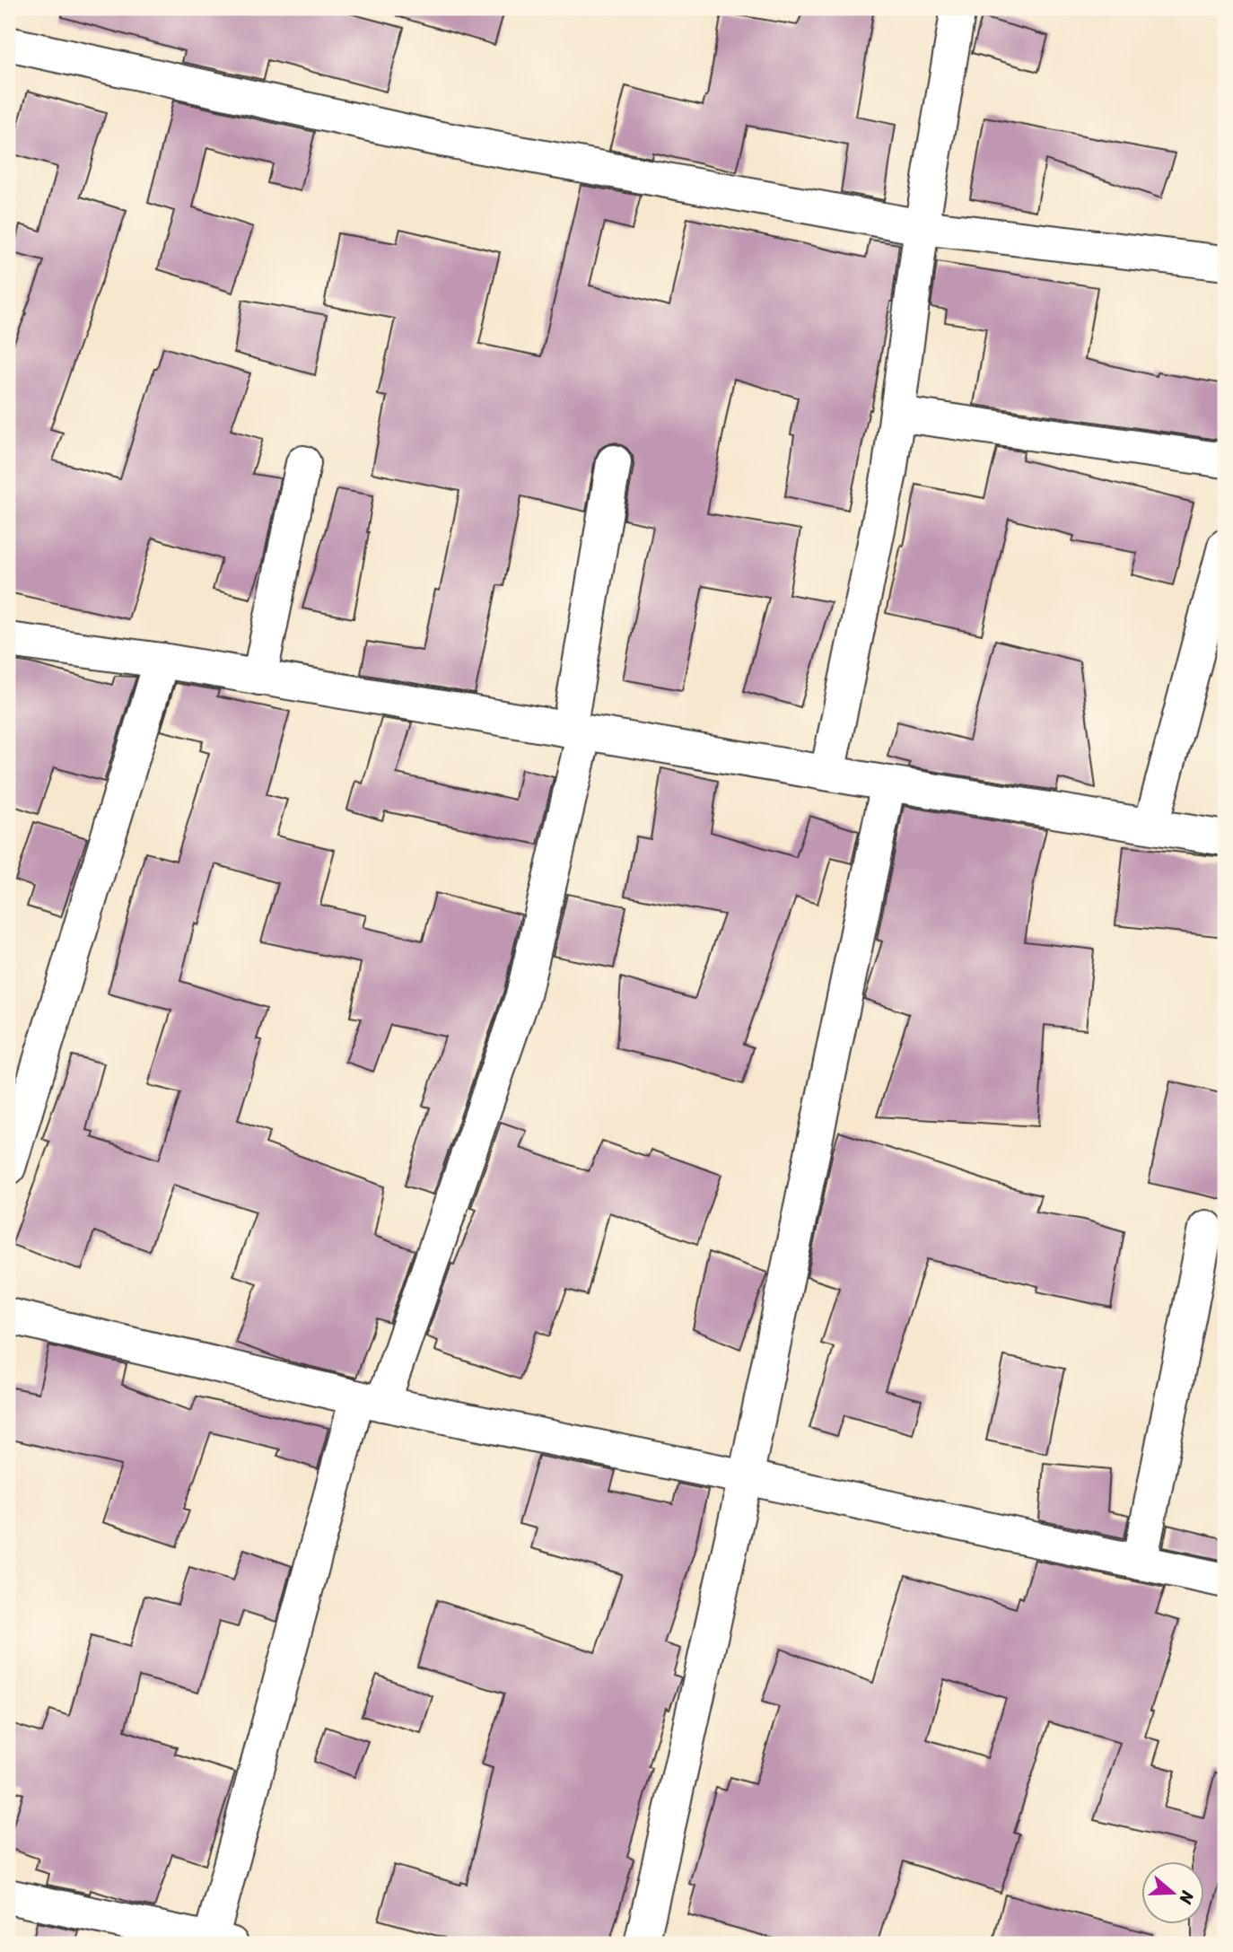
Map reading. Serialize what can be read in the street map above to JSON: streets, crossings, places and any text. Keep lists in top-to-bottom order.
{
  "north": "right"
}
